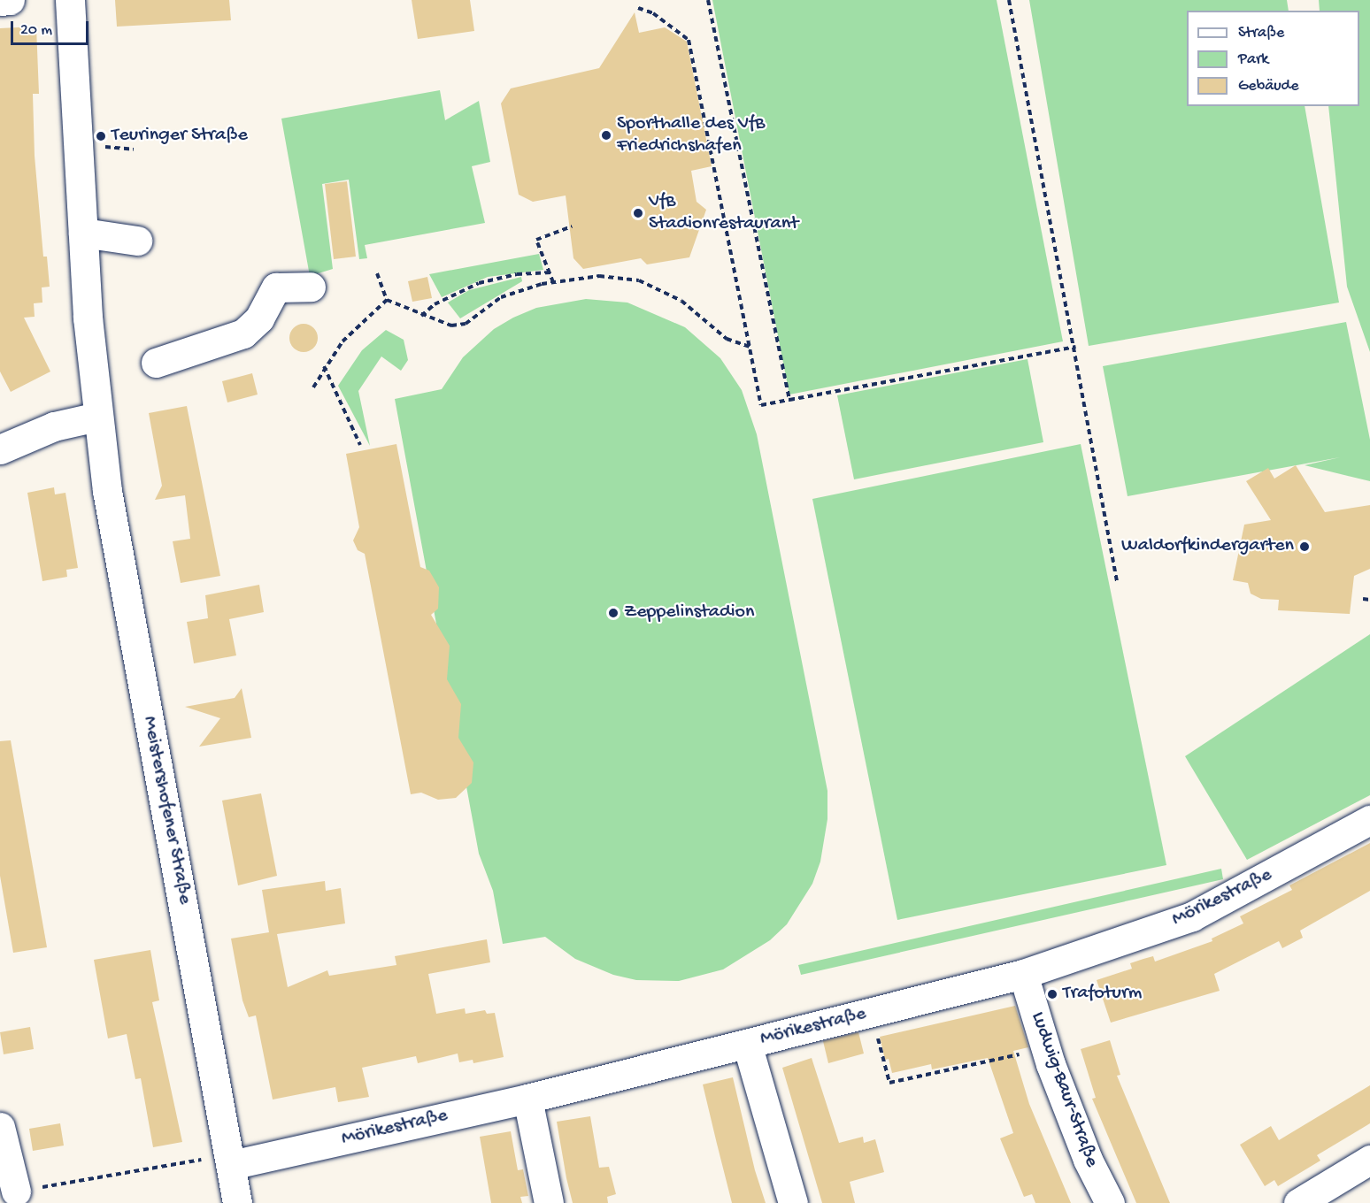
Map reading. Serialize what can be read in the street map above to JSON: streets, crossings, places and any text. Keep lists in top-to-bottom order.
{
  "streets": {
    "street": ["Meistershofener Straße", "Mörikestraße", "Ludwig-Baur-Straße"]
  },
  "crossings": [
    ["Meistershofener Straße", "Mörikestraße"],
    ["Mörikestraße", "Ludwig-Baur-Straße"]
  ],
  "places": [
    "Sporthalle des VfB Friedrichshafen",
    "Teuringer Straße",
    "VfB Stadionrestaurant",
    "Waldorfkindergarten",
    "Zeppelinstadion",
    "Trafoturm"
  ],
  "legend": ["Straße", "Park", "Gebäude"],
  "scale_bar": "20 m"
}
